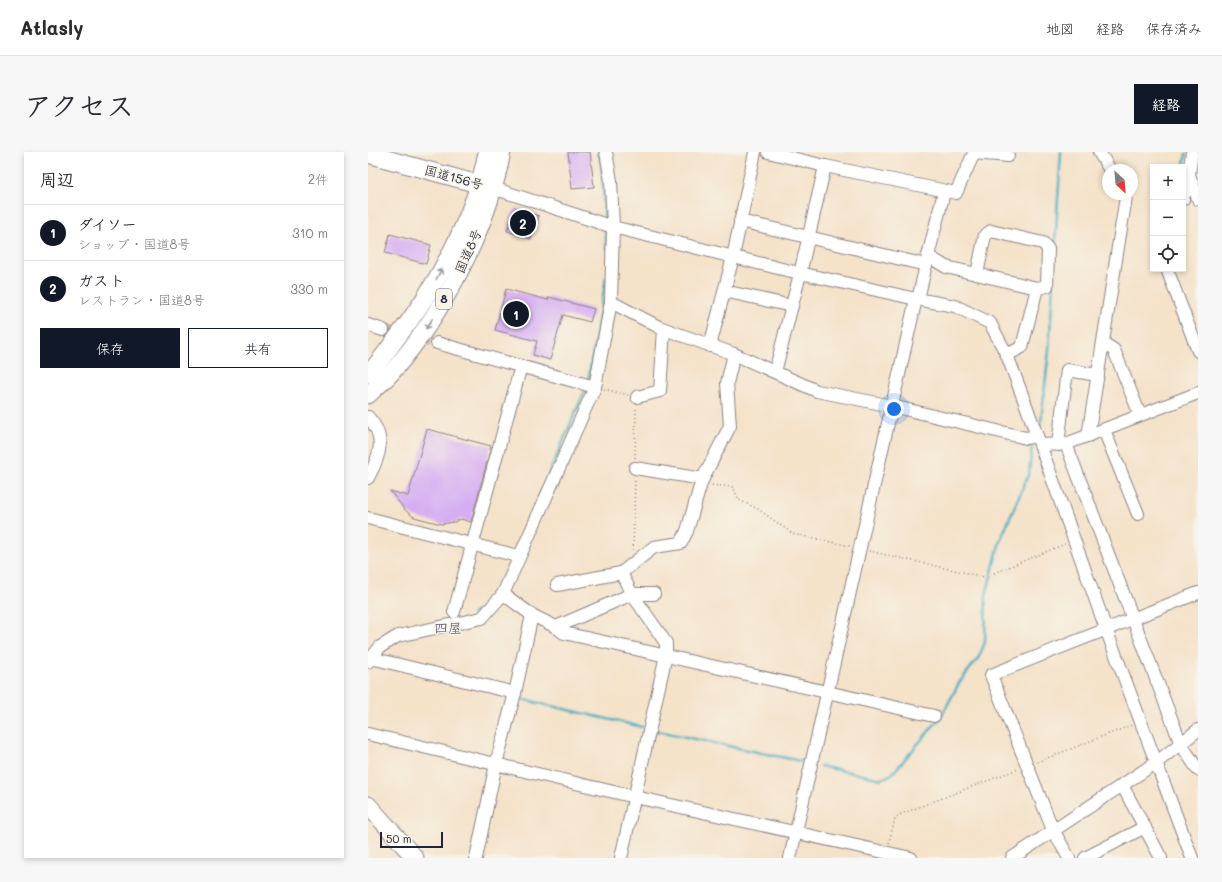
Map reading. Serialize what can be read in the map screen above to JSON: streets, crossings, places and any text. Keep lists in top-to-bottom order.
{
  "streets": {
    "highway": ["国道156号", "国道8号", "8"]
  },
  "crossings": [
    ["国道156号", "国道8号"]
  ],
  "districts": ["四屋"],
  "scale_bar": "50 m",
  "north": "bottom right",
  "page": {
    "header": "Atlasly",
    "nav": ["地図", "経路", "保存済み"],
    "title": "アクセス",
    "buttons": [
      "経路",
      ["保存", "共有"]
    ],
    "heading": ["周辺", "2件"],
    "map_buttons": ["+", "−"],
    "list": [
      {
        "mark": "1",
        "name": "ダイソー",
        "note": "ショップ · 国道8号",
        "value": "310 m"
      },
      {
        "mark": "2",
        "name": "ガスト",
        "note": "レストラン · 国道8号",
        "value": "330 m"
      }
    ],
    "pins": ["2", "1"],
    "scale": "50 m"
  }
}
